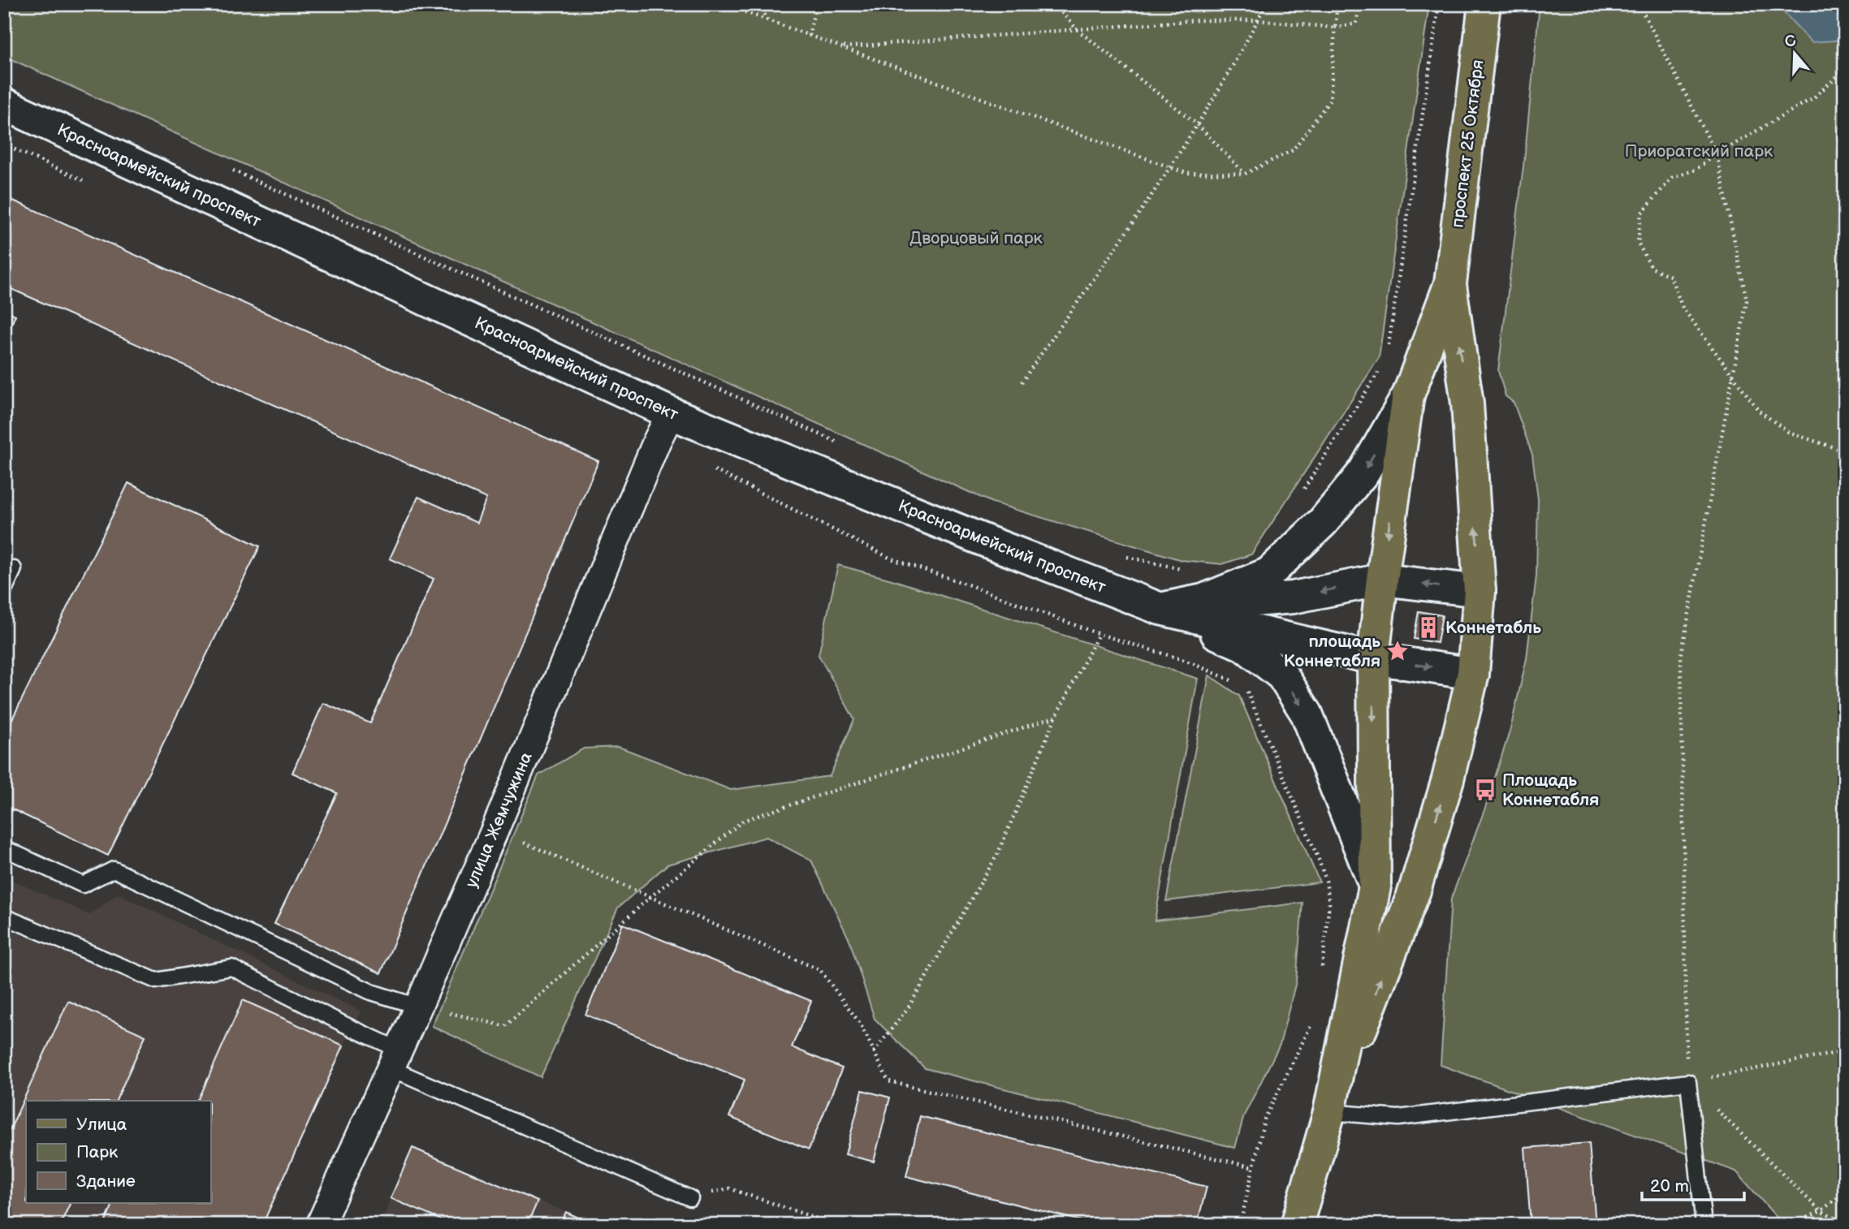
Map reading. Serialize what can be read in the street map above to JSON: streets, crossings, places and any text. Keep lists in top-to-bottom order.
{
  "streets": {
    "main road": ["проспект 25 Октября", "Красноармейский проспект"],
    "street": ["улица Жемчужина"]
  },
  "crossings": [
    ["Красноармейский проспект", "улица Жемчужина"]
  ],
  "parks": ["Приоратский парк", "Дворцовый парк"],
  "places": {
    "building": ["Коннетабль"],
    "place": ["площадь Коннетабля"],
    "bus stop": ["Площадь Коннетабля"]
  },
  "legend": ["Улица", "Парк", "Здание"],
  "scale_bar": "20 m",
  "north": "top"
}
